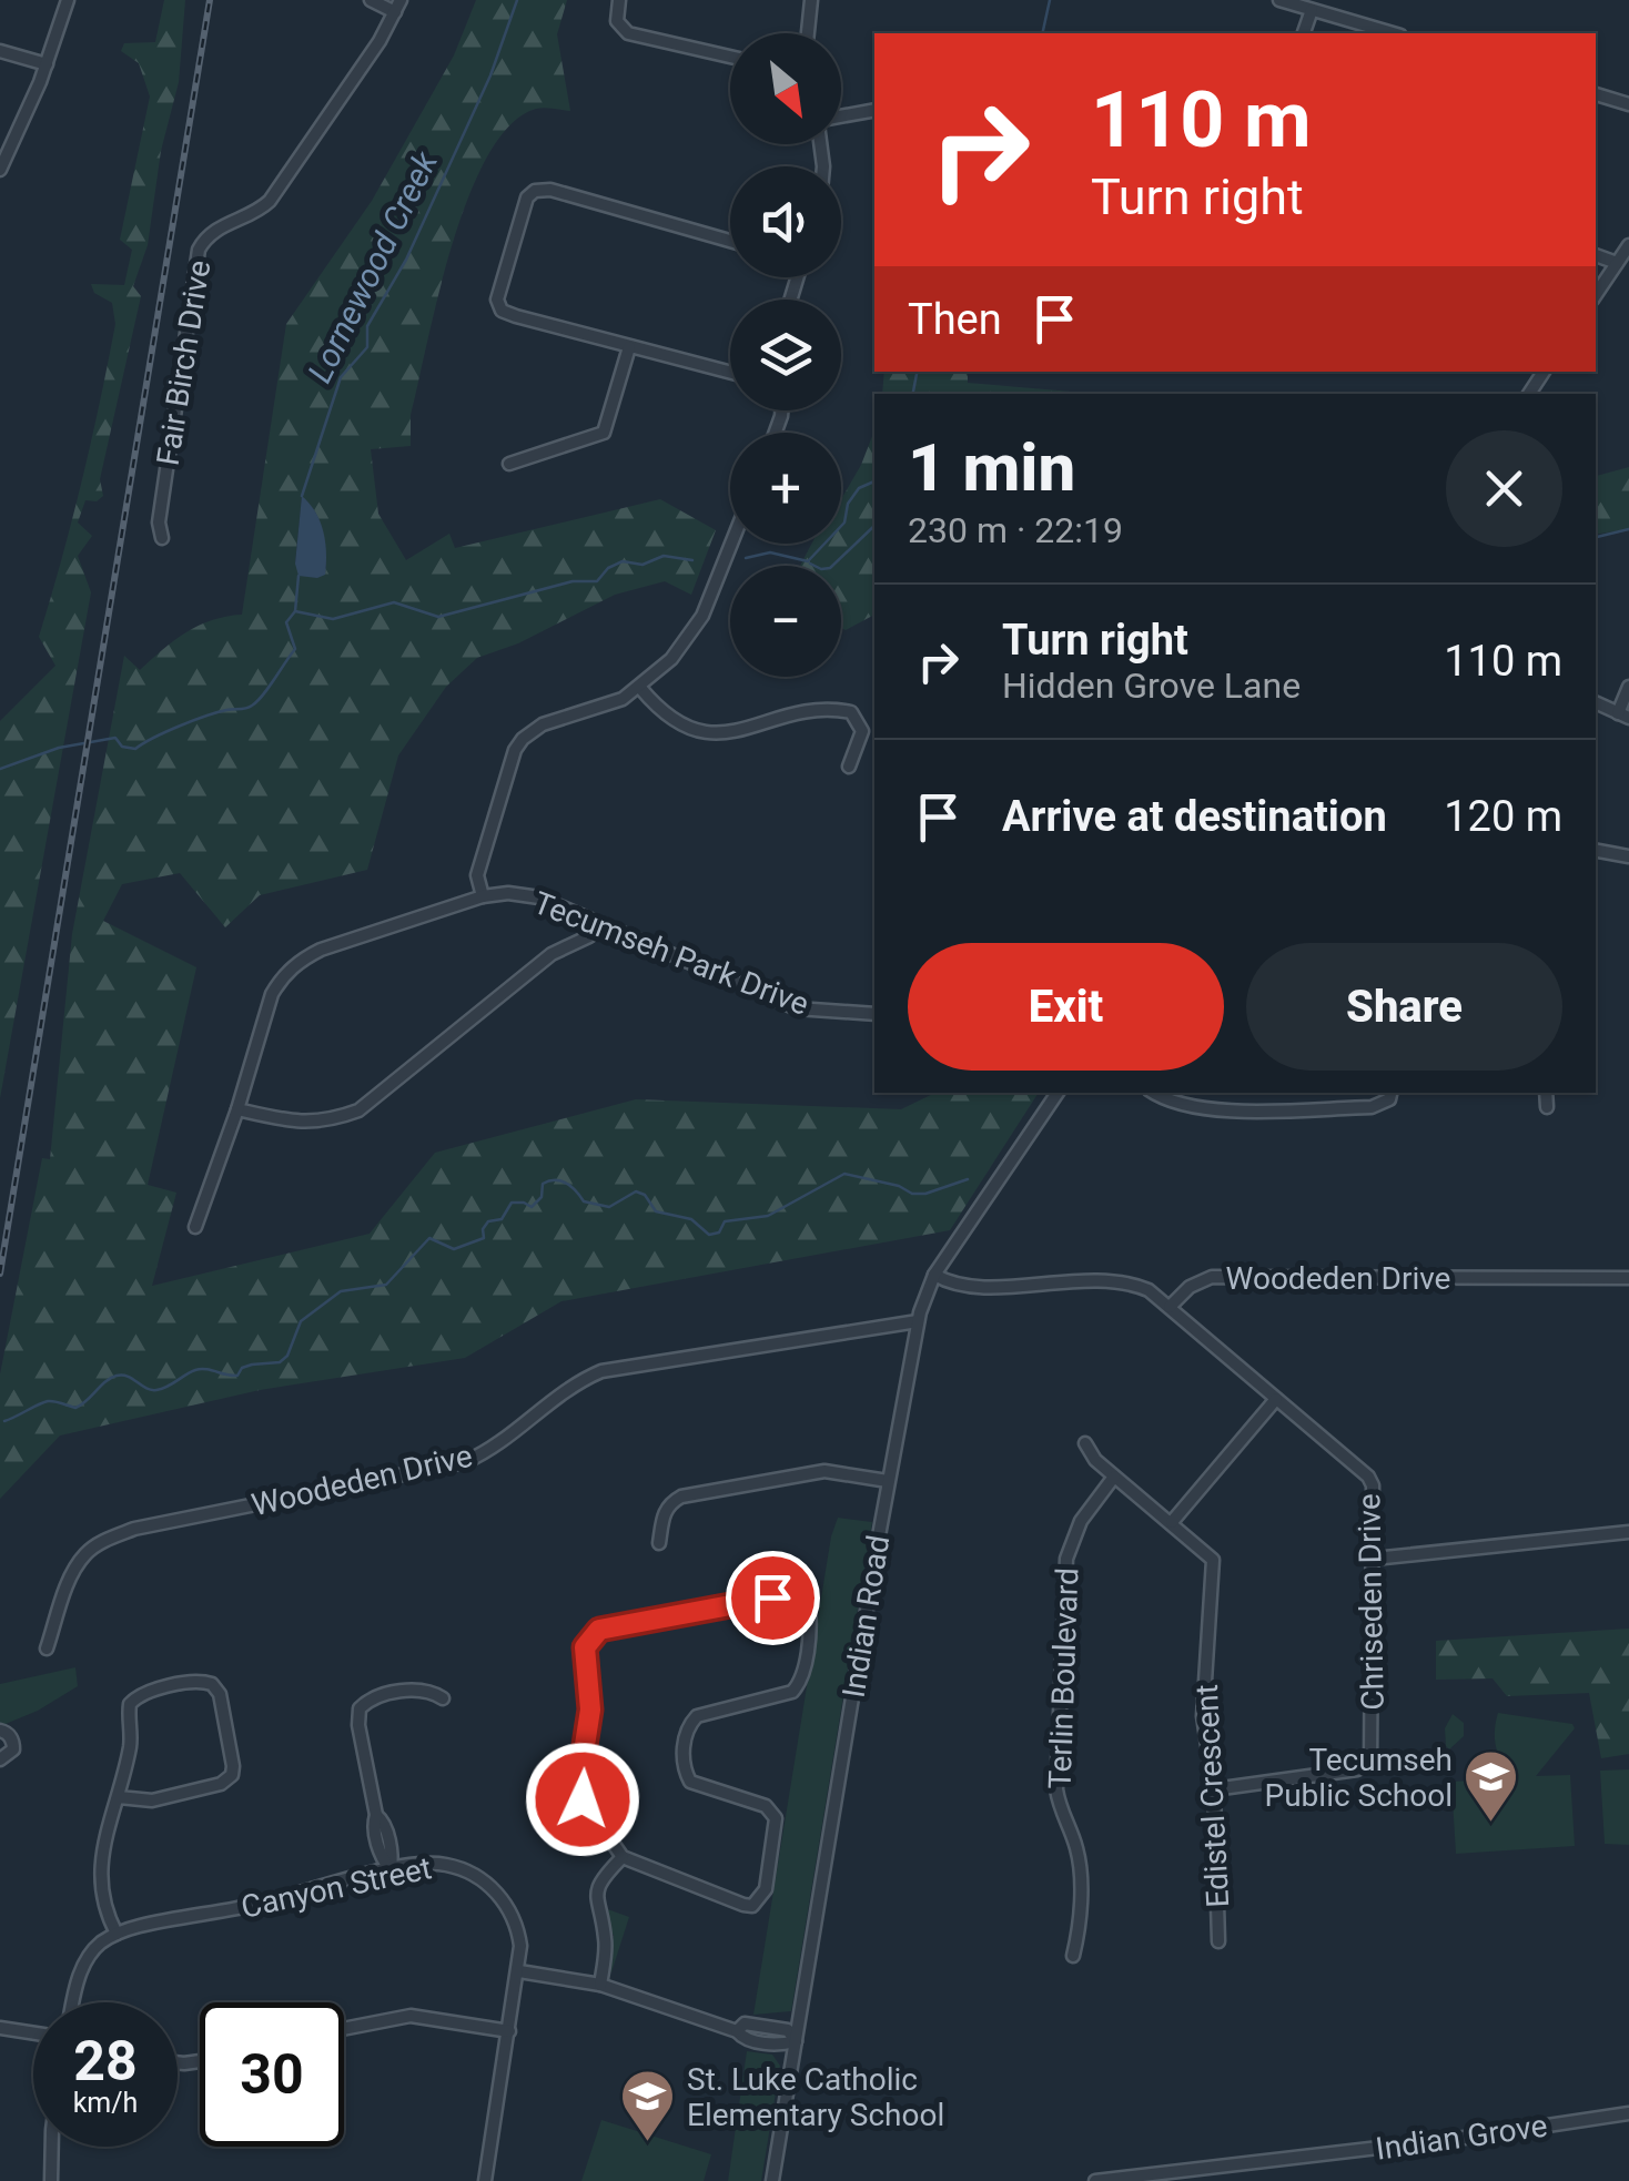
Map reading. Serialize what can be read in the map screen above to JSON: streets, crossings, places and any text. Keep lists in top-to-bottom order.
{
  "streets": {
    "street": [
      "Fair Birch Drive",
      "Tecumseh Park Drive",
      "Woodeden Drive",
      "Chriseden Drive",
      "Indian Road",
      "Terlin Boulevard",
      "Edistel Crescent",
      "Canyon Street",
      "Indian Grove"
    ]
  },
  "crossings": [
    ["Woodeden Drive", "Chriseden Drive"],
    ["Woodeden Drive", "Indian Road"],
    ["Chriseden Drive", "Edistel Crescent"],
    ["Terlin Boulevard", "Edistel Crescent"]
  ],
  "water": ["Lornewood Creek"],
  "places": {
    "school or university": ["Tecumseh Public School", "St. Luke Catholic Elementary School"]
  },
  "north": "bottom right",
  "page": {
    "map_buttons": ["+", "−"],
    "turn": ["110 m", "Turn right"],
    "then": "Then",
    "heading": ["1 min", "230 m · 22:19"],
    "list": [
      {
        "name": "Turn right",
        "note": "Hidden Grove Lane",
        "value": "110 m"
      },
      {
        "name": "Arrive at destination",
        "value": "120 m"
      }
    ],
    "buttons": ["Exit", "Share"],
    "speed": "28 km/h",
    "limit": "30"
  }
}
